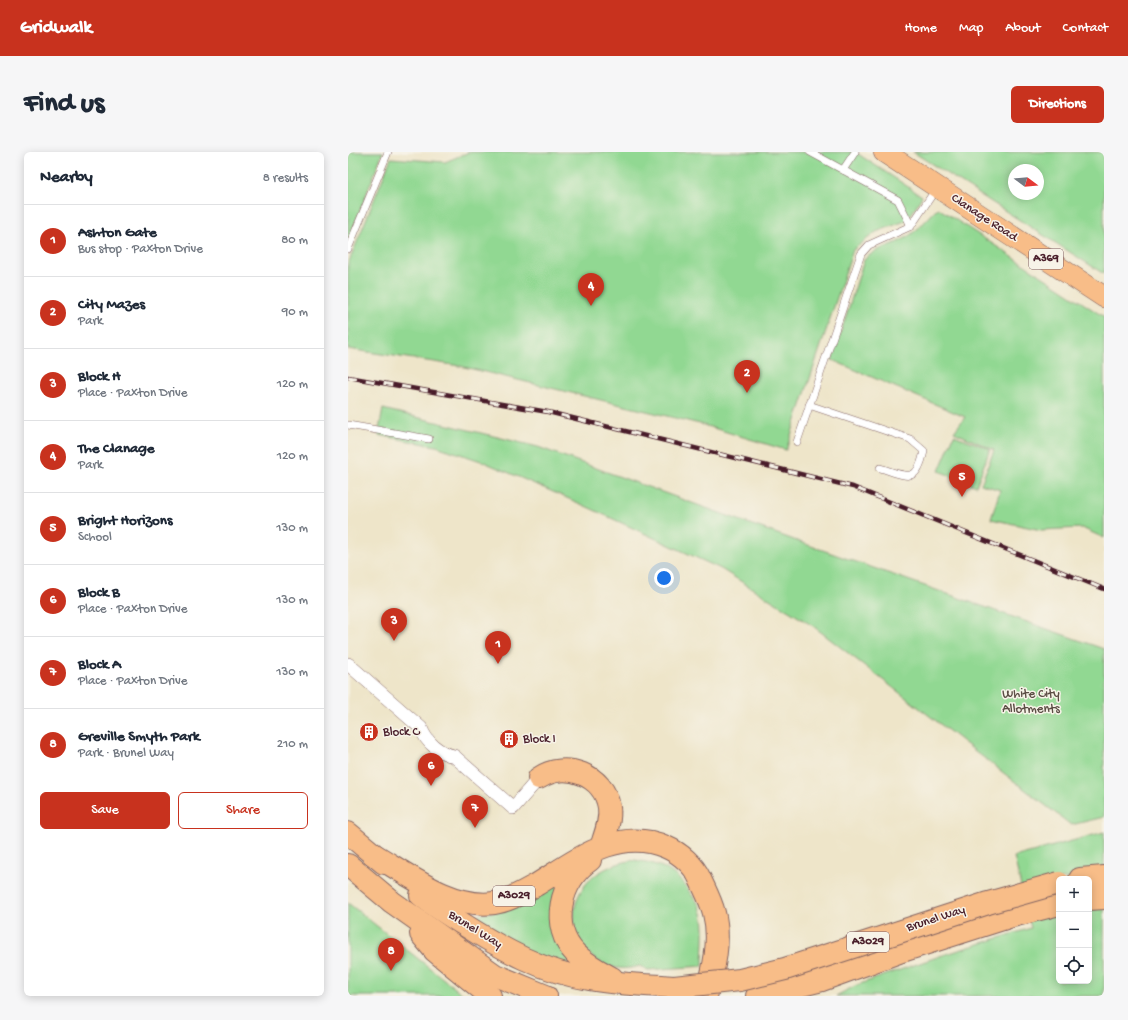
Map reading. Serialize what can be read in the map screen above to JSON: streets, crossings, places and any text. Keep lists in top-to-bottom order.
{
  "streets": {
    "highway": ["A3029", "Brunel Way"],
    "main road": ["Clanage Road", "A369"]
  },
  "crossings": [
    ["A3029", "Brunel Way"]
  ],
  "parks": ["White City Allotments"],
  "places": {
    "building": ["Block C", "Block I"]
  },
  "north": "right",
  "page": {
    "header": "Gridwalk",
    "nav": [
      "Home",
      "Map",
      "About",
      "Contact"
    ],
    "buttons": [
      "Directions",
      ["Save", "Share"]
    ],
    "title": "Find us",
    "heading": ["Nearby", "8 results"],
    "list": [
      {
        "mark": "1",
        "name": "Ashton Gate",
        "note": "Bus stop · Paxton Drive",
        "value": "80 m"
      },
      {
        "mark": "2",
        "name": "City Mazes",
        "note": "Park",
        "value": "90 m"
      },
      {
        "mark": "3",
        "name": "Block H",
        "note": "Place · Paxton Drive",
        "value": "120 m"
      },
      {
        "mark": "4",
        "name": "The Clanage",
        "note": "Park",
        "value": "120 m"
      },
      {
        "mark": "5",
        "name": "Bright Horizons",
        "note": "School",
        "value": "130 m"
      },
      {
        "mark": "6",
        "name": "Block B",
        "note": "Place · Paxton Drive",
        "value": "130 m"
      },
      {
        "mark": "7",
        "name": "Block A",
        "note": "Place · Paxton Drive",
        "value": "130 m"
      },
      {
        "mark": "8",
        "name": "Greville Smyth Park",
        "note": "Park · Brunel Way",
        "value": "210 m"
      }
    ],
    "pins": [
      "4",
      "2",
      "5",
      "3",
      "1",
      "6",
      "7",
      "8"
    ],
    "map_buttons": ["+", "−"]
  }
}
